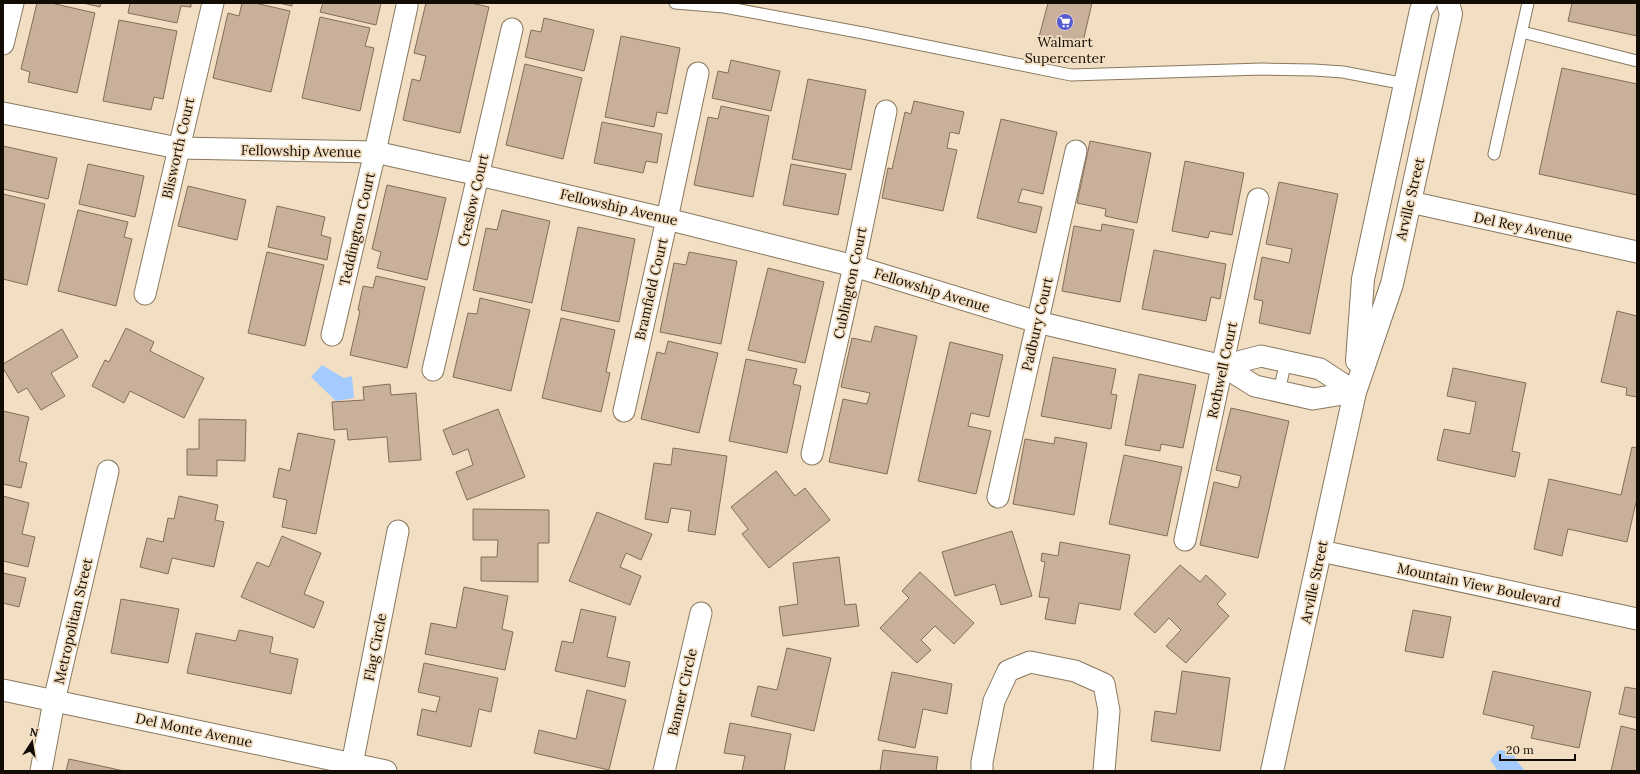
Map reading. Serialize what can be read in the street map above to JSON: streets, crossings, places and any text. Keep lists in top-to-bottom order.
{
  "streets": {
    "street": [
      "Blisworth Court",
      "Fellowship Avenue",
      "Arville Street",
      "Creslow Court",
      "Del Rey Avenue",
      "Teddington Court",
      "Cublington Court",
      "Bramfield Court",
      "Padbury Court",
      "Rothwell Court",
      "Mountain View Boulevard",
      "Metropolitan Street",
      "Flag Circle",
      "Banner Circle",
      "Del Monte Avenue"
    ]
  },
  "crossings": [
    ["Blisworth Court", "Fellowship Avenue"],
    ["Fellowship Avenue", "Arville Street"],
    ["Fellowship Avenue", "Creslow Court"],
    ["Fellowship Avenue", "Teddington Court"],
    ["Fellowship Avenue", "Cublington Court"],
    ["Fellowship Avenue", "Bramfield Court"],
    ["Fellowship Avenue", "Padbury Court"],
    ["Fellowship Avenue", "Rothwell Court"],
    ["Arville Street", "Del Rey Avenue"],
    ["Arville Street", "Mountain View Boulevard"],
    ["Metropolitan Street", "Del Monte Avenue"],
    ["Flag Circle", "Del Monte Avenue"]
  ],
  "places": {
    "supermarket": ["Walmart Supercenter"]
  },
  "scale_bar": "20 m",
  "north": "top"
}
